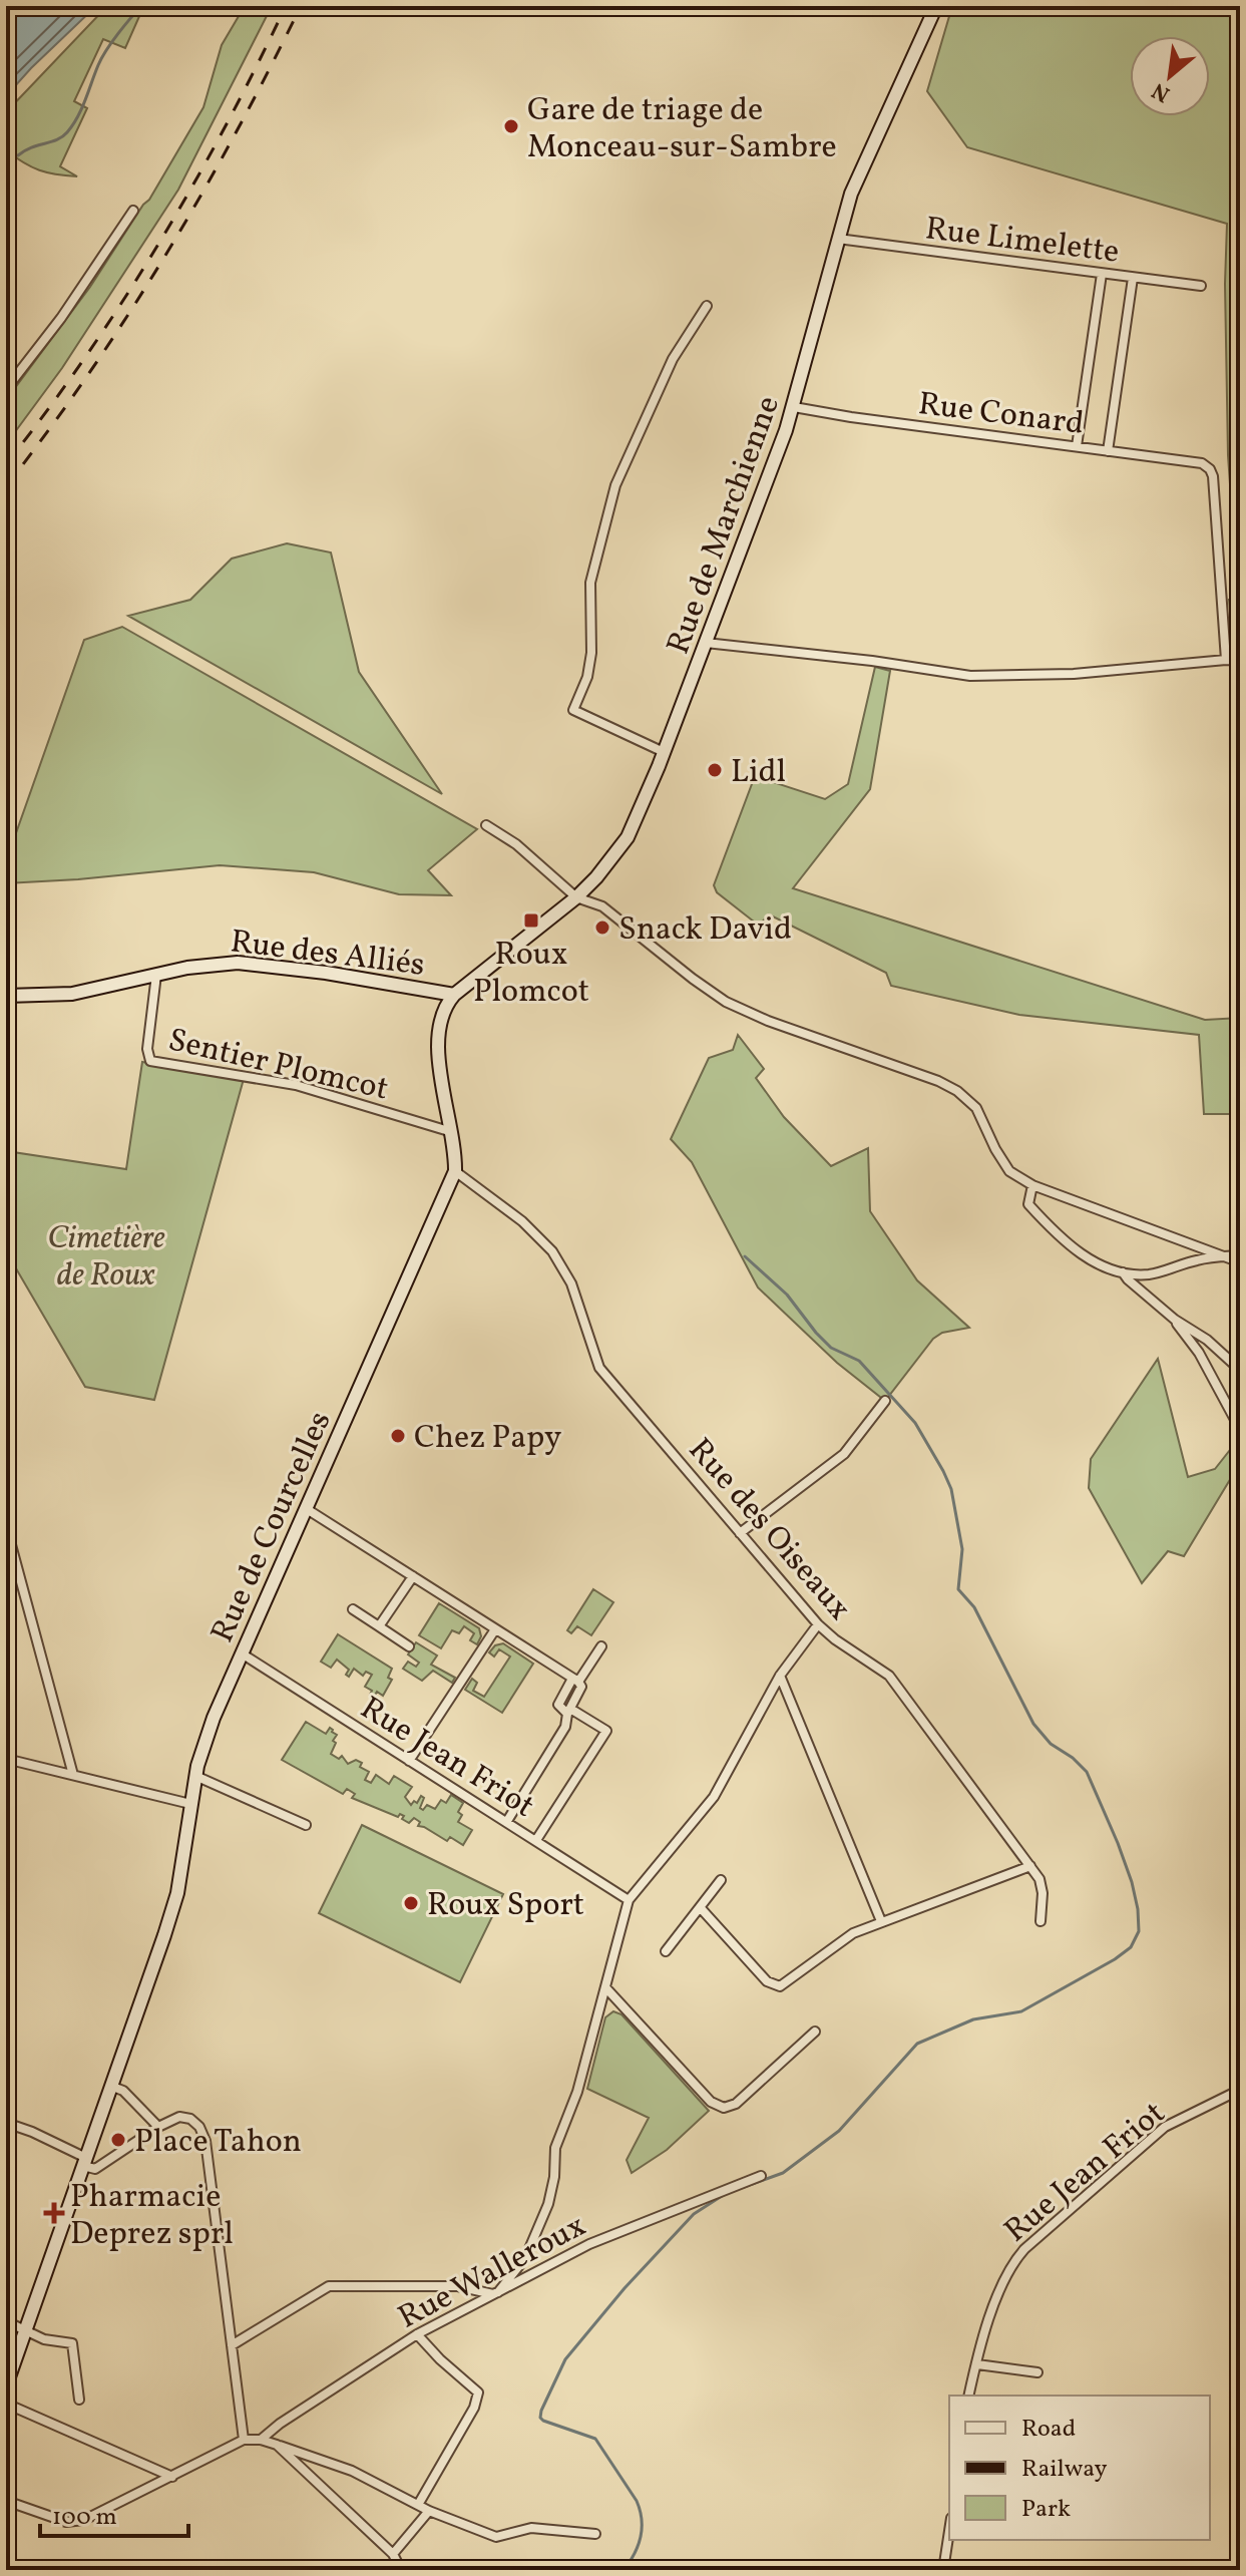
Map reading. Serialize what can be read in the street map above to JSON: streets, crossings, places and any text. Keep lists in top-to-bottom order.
{
  "streets": {
    "main road": ["Rue de Marchienne", "Rue des Alliés", "Rue de Courcelles"],
    "street": [
      "Rue Limelette",
      "Rue Conard",
      "Sentier Plomcot",
      "Rue des Oiseaux",
      "Rue Jean Friot",
      "Rue Walleroux"
    ]
  },
  "crossings": [
    ["Rue Limelette", "Rue de Marchienne"],
    ["Rue Conard", "Rue de Marchienne"],
    ["Rue de Marchienne", "Rue des Alliés"],
    ["Rue de Marchienne", "Rue de Courcelles"],
    ["Rue des Alliés", "Sentier Plomcot"],
    ["Rue des Alliés", "Rue de Courcelles"],
    ["Sentier Plomcot", "Rue de Courcelles"],
    ["Rue de Courcelles", "Rue des Oiseaux"],
    ["Rue de Courcelles", "Rue Jean Friot"]
  ],
  "parks": ["Cimetière de Roux"],
  "places": {
    "other": [
      "Gare de triage de Monceau-sur-Sambre",
      "Lidl",
      "Snack David",
      "Chez Papy",
      "Roux Sport",
      "Place Tahon"
    ],
    "transit": ["Roux Plomcot"],
    "health": ["Pharmacie Deprez sprl"]
  },
  "legend": ["Road", "Railway", "Park"],
  "scale_bar": "100 m",
  "north": "bottom left"
}
